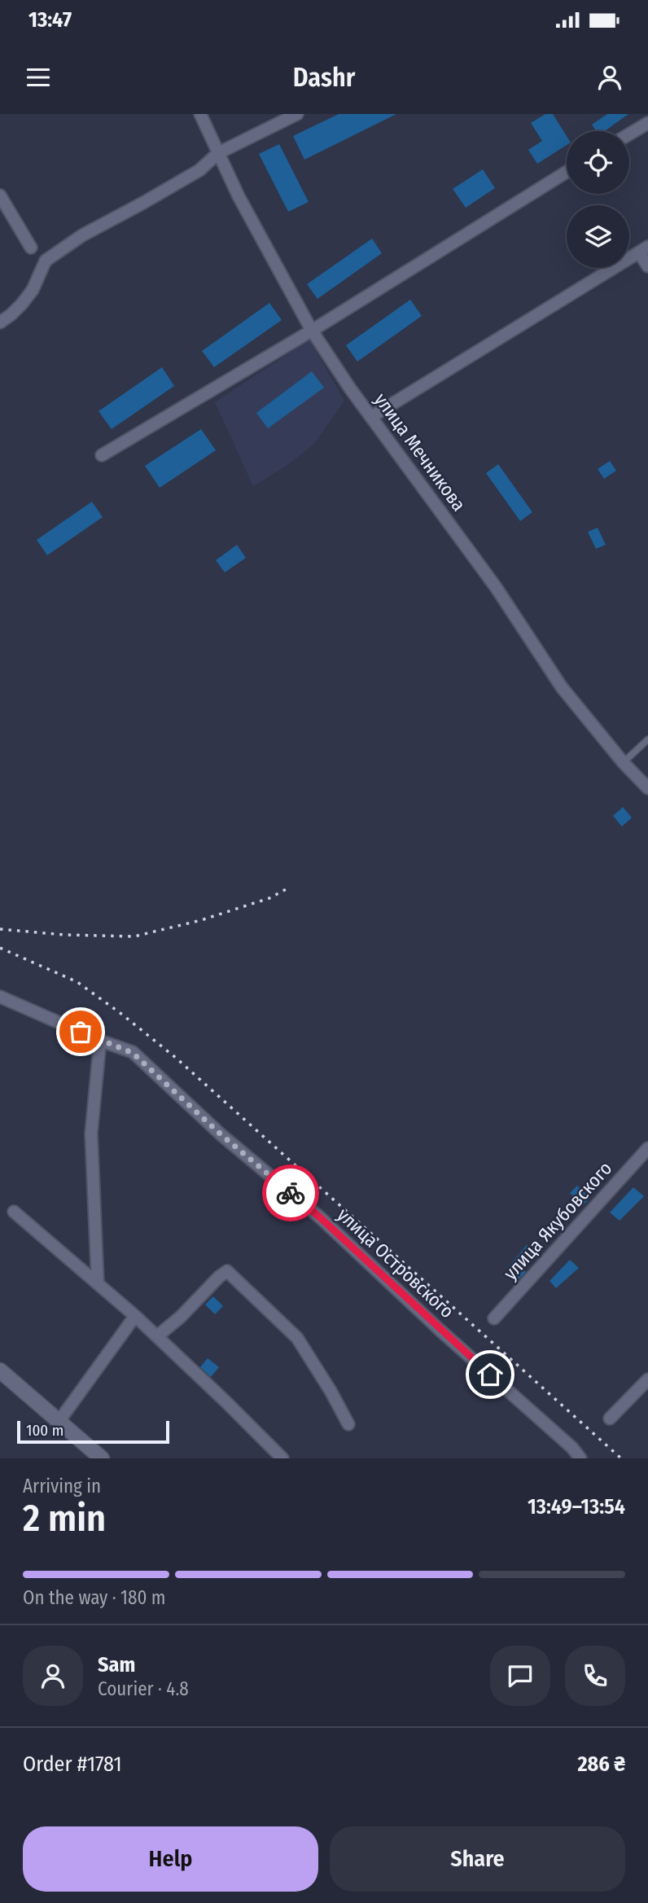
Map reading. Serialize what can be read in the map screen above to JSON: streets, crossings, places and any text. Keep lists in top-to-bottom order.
{
  "streets": {
    "street": ["улица Мечникова", "улица Якубовского", "улица Островского"]
  },
  "scale_bar": "100 m",
  "page": {
    "status": "13:47",
    "header": "Dashr",
    "scale": "100 m",
    "heading": ["2 min", "Arriving in", "13:49–13:54"],
    "panel": [
      "Sam",
      "Courier · 4.8",
      "Order #1781",
      "286 ₴"
    ],
    "bar": "On the way · 180 m",
    "buttons": ["Help", "Share"]
  }
}
